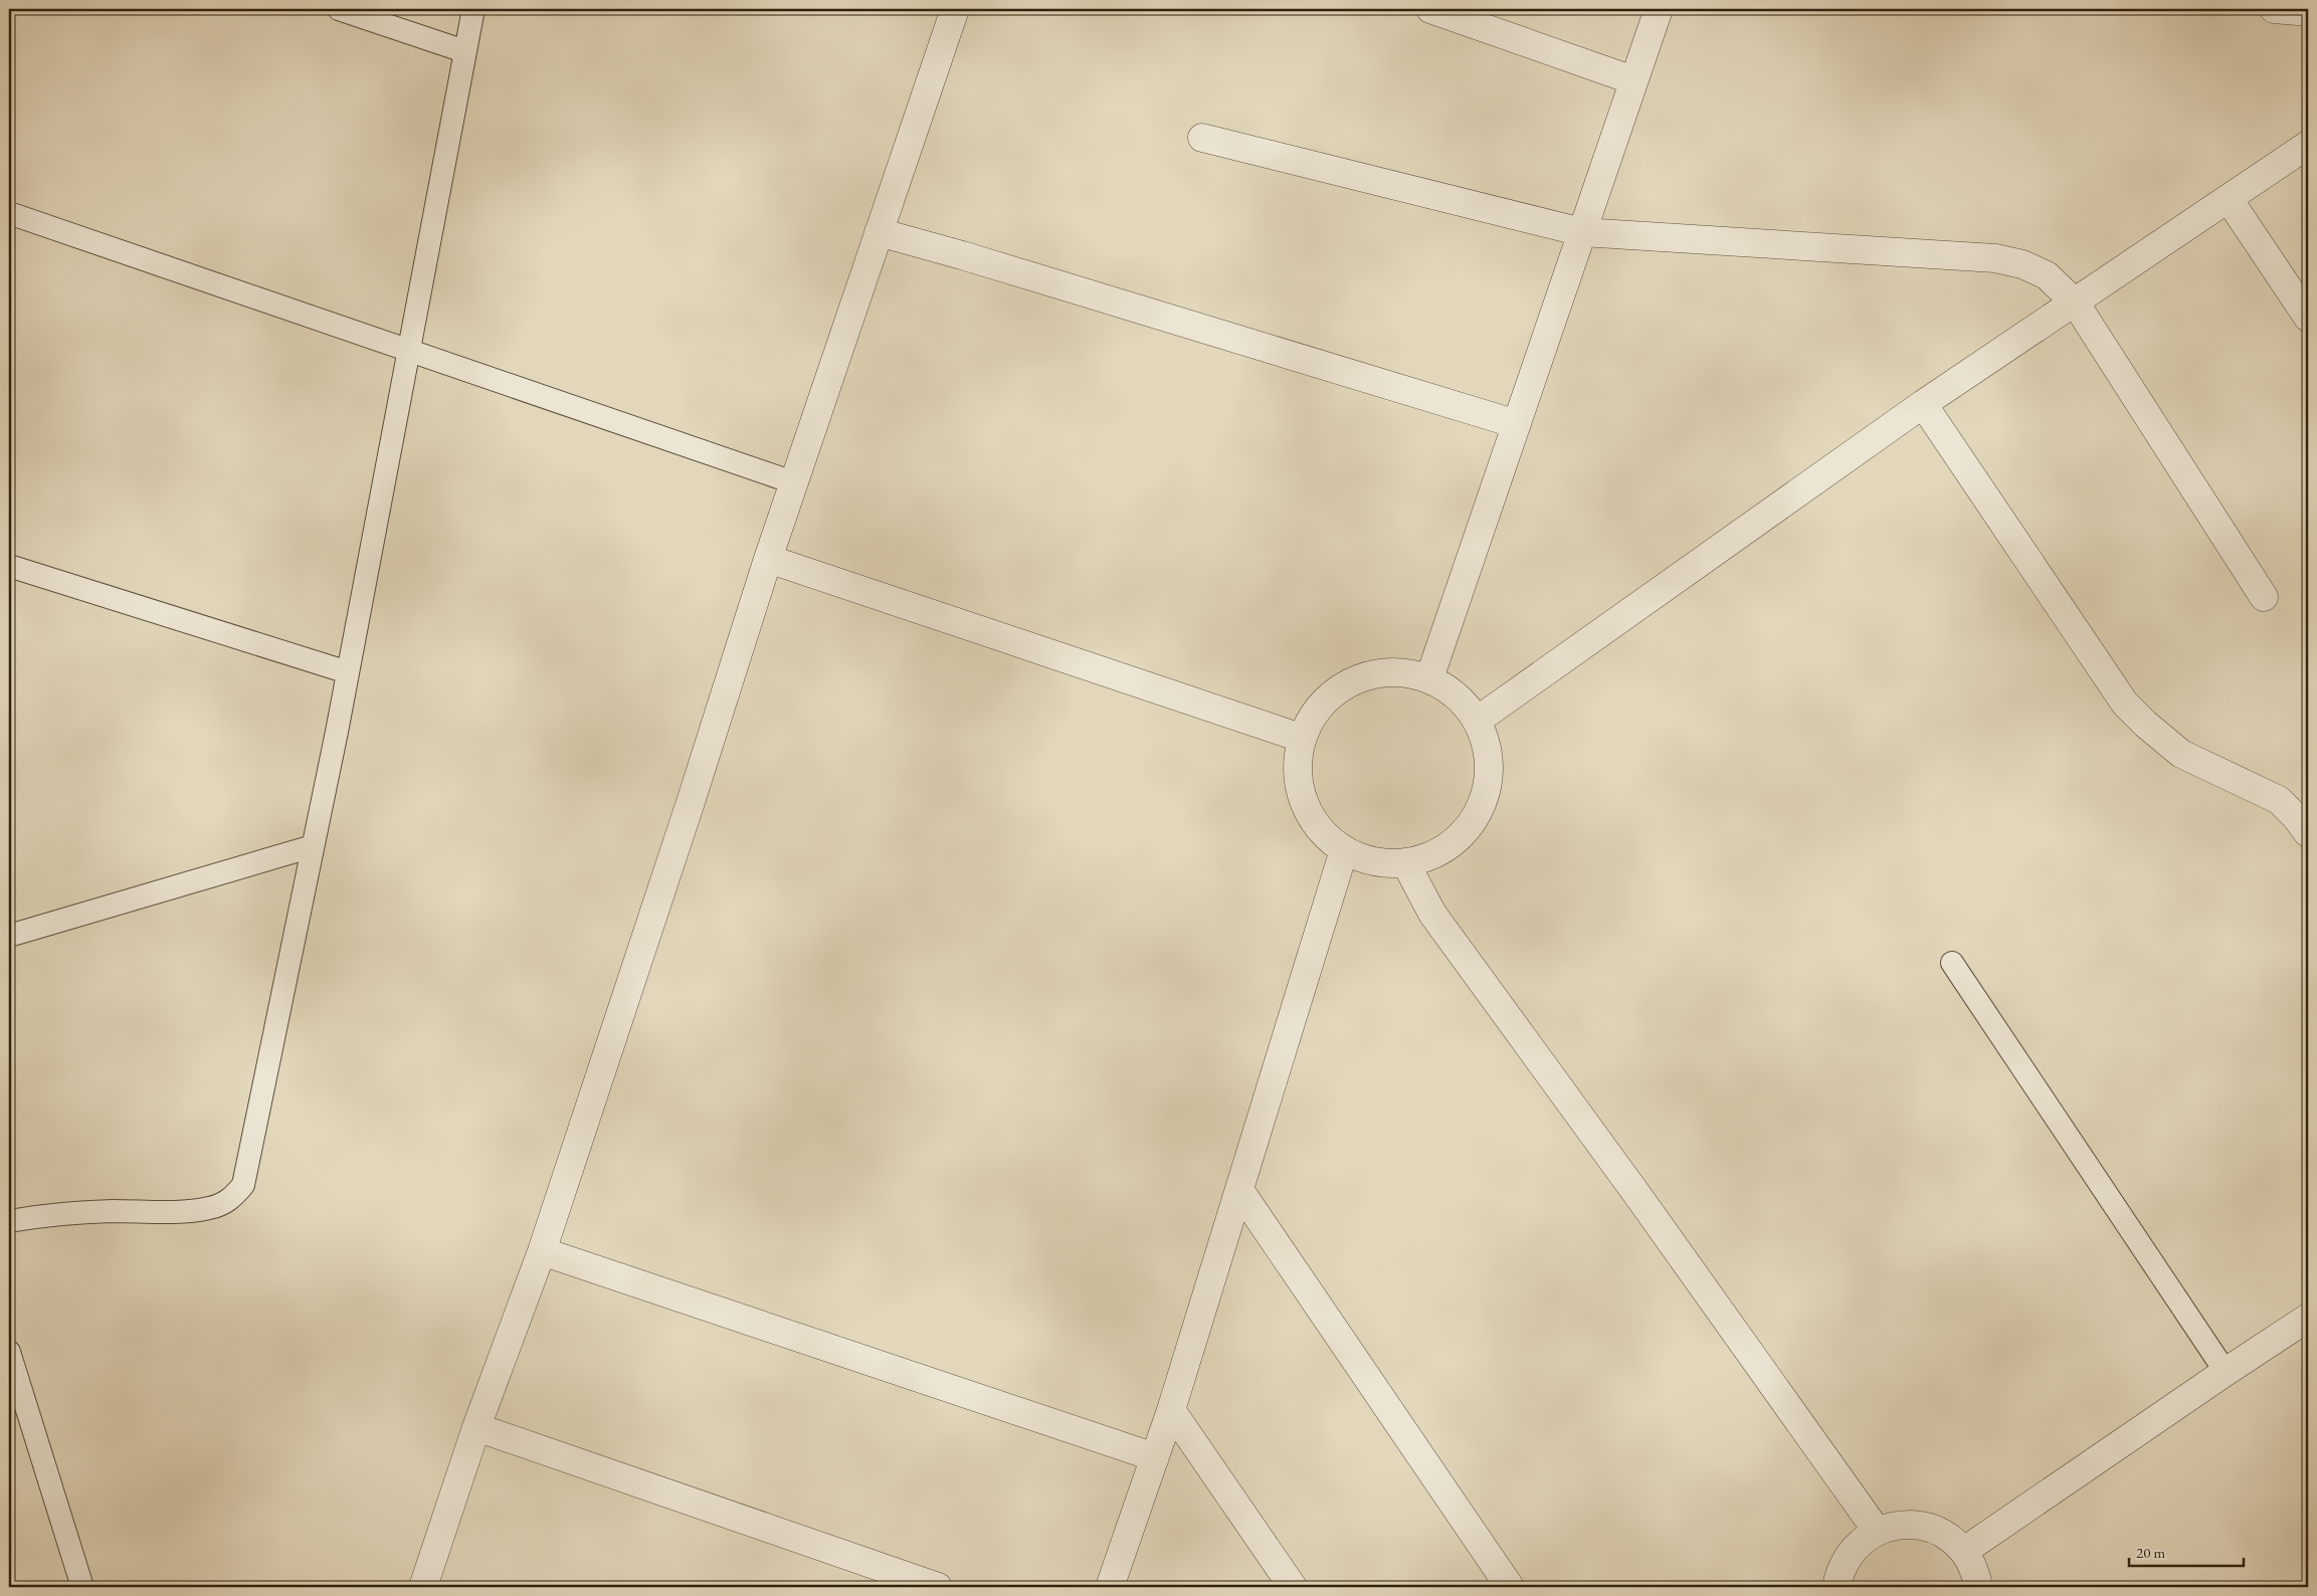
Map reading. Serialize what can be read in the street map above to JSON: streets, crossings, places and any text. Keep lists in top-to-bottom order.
{
  "scale_bar": "20 m"
}
